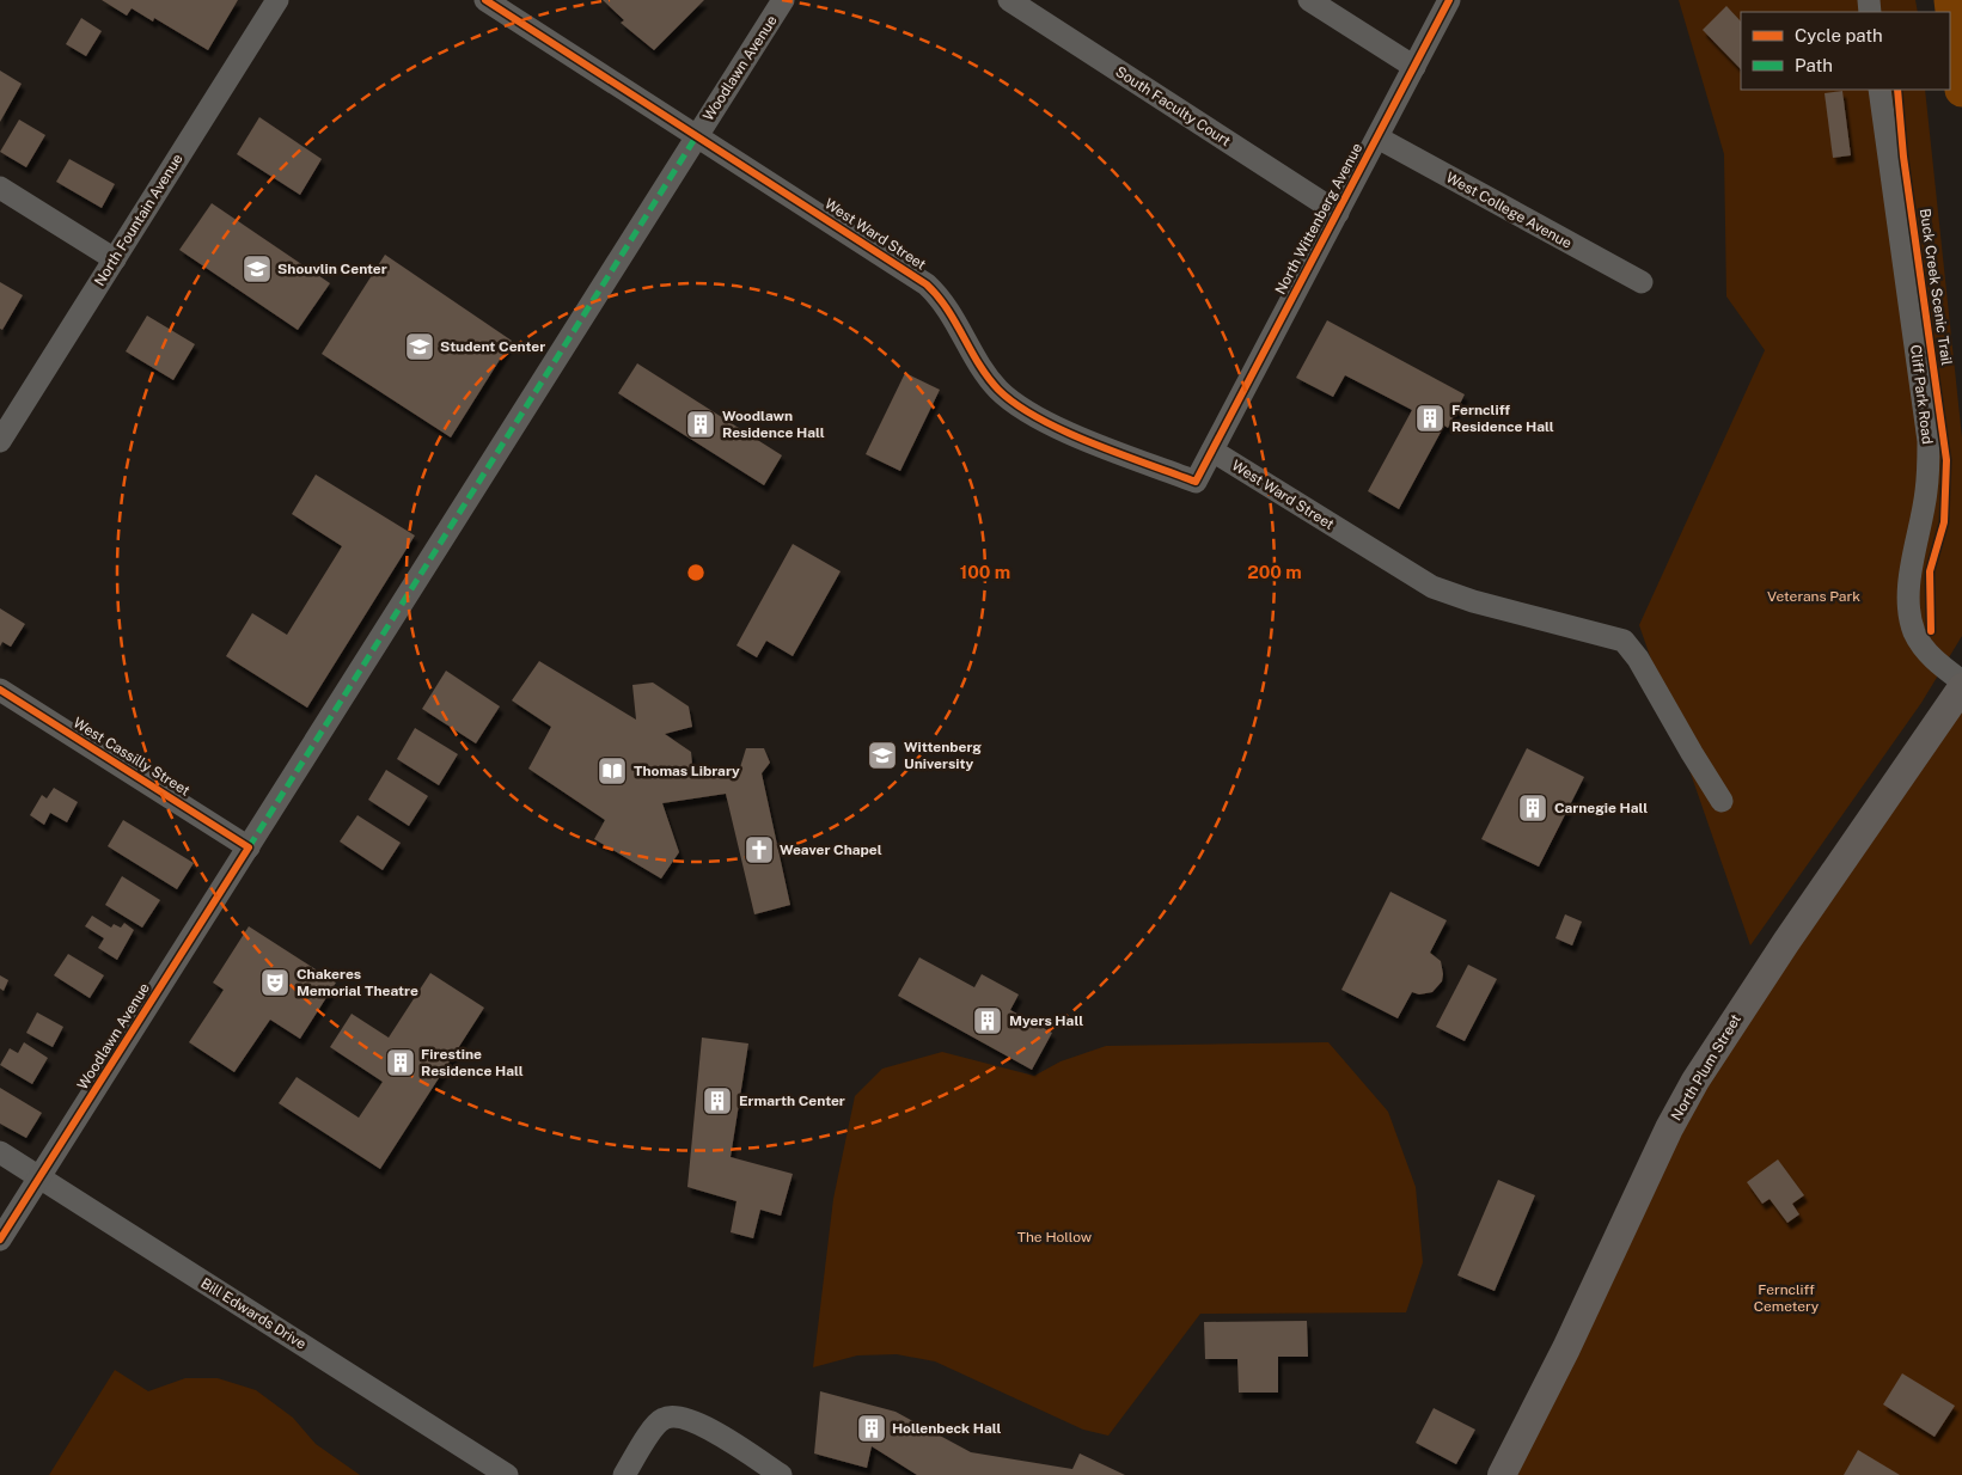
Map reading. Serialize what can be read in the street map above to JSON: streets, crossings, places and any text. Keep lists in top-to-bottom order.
{
  "streets": {
    "main road": ["North Plum Street"],
    "street": [
      "Woodlawn Avenue",
      "South Faculty Court",
      "West College Avenue",
      "North Wittenberg Avenue",
      "North Fountain Avenue",
      "West Ward Street",
      "Cliff Park Road",
      "West Cassilly Street",
      "Bill Edwards Drive"
    ],
    "cycle path": ["Buck Creek Scenic Trail"]
  },
  "crossings": [
    ["Woodlawn Avenue", "West Ward Street"],
    ["Woodlawn Avenue", "West Cassilly Street"],
    ["Woodlawn Avenue", "Bill Edwards Drive"],
    ["South Faculty Court", "North Wittenberg Avenue"],
    ["West College Avenue", "North Wittenberg Avenue"],
    ["North Wittenberg Avenue", "West Ward Street"]
  ],
  "parks": ["Veterans Park", "The Hollow", "Ferncliff Cemetery"],
  "places": {
    "school or university": ["Shouvlin Center", "Student Center", "Wittenberg University"],
    "building": [
      "Ferncliff Residence Hall",
      "Woodlawn Residence Hall",
      "Carnegie Hall",
      "Myers Hall",
      "Firestine Residence Hall",
      "Ermarth Center",
      "Hollenbeck Hall"
    ],
    "library": ["Thomas Library"],
    "church": ["Weaver Chapel"],
    "theatre": ["Chakeres Memorial Theatre"]
  },
  "legend": ["Cycle path", "Path"],
  "rings": ["100 m", "200 m"]
}
